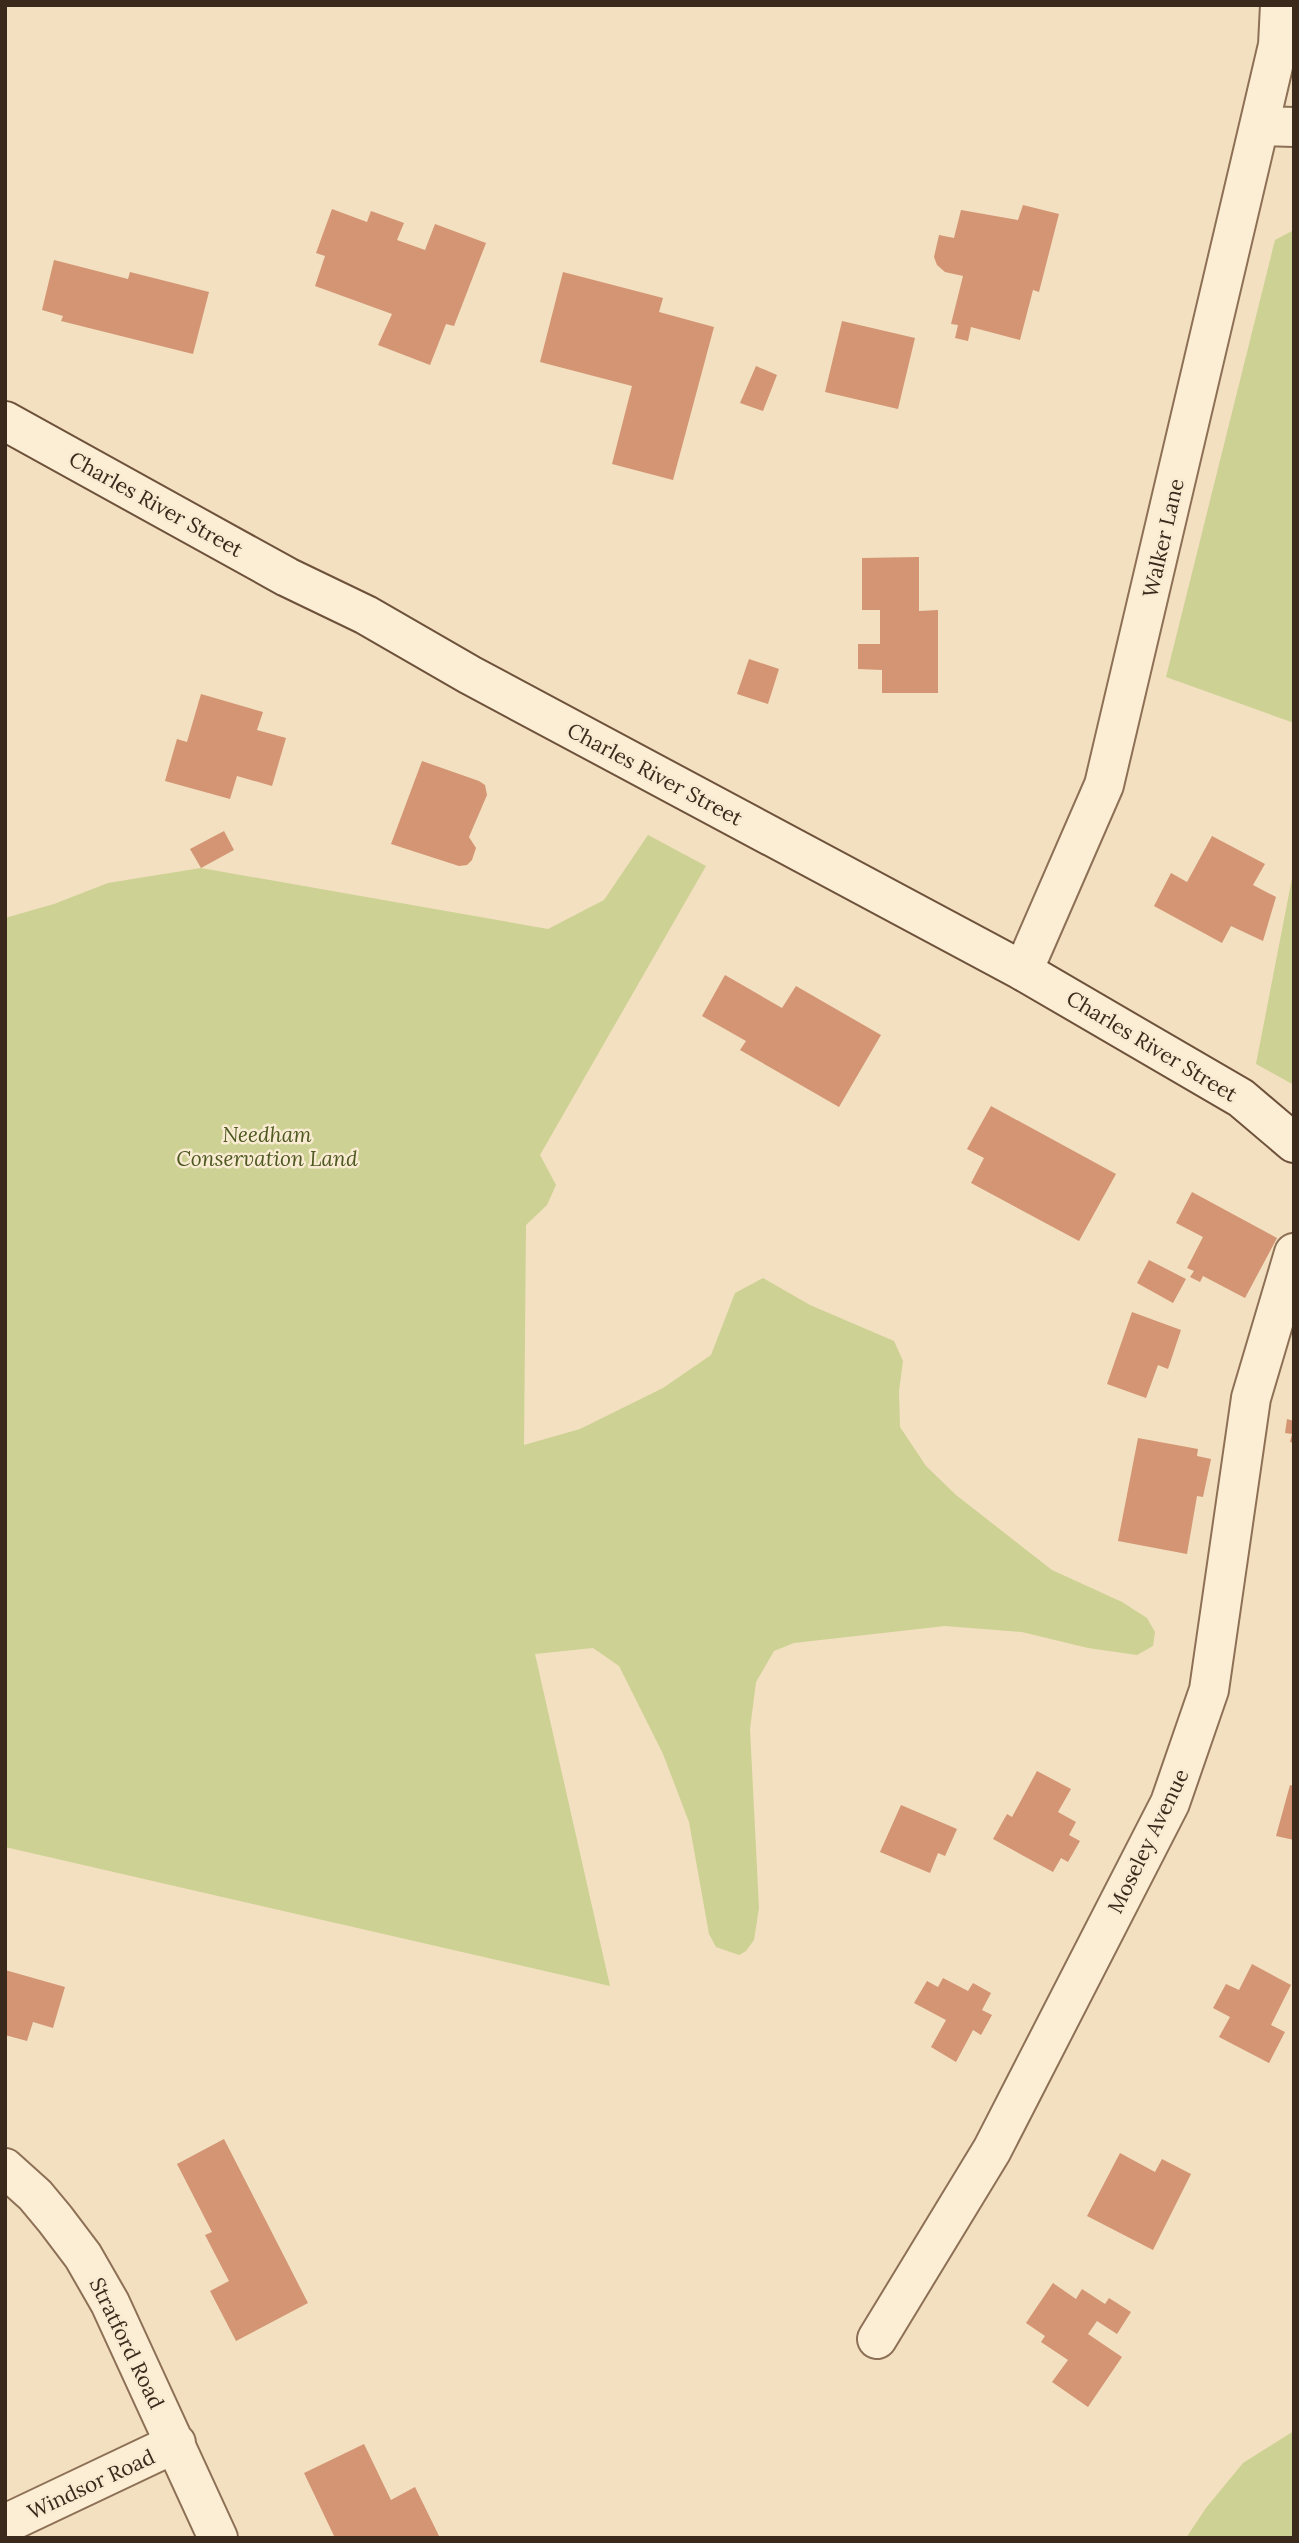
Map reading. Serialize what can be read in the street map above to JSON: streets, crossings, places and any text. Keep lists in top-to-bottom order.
{
  "streets": {
    "street": [
      "Charles River Street",
      "Walker Lane",
      "Moseley Avenue",
      "Stratford Road",
      "Windsor Road"
    ]
  },
  "crossings": [
    ["Charles River Street", "Walker Lane"],
    ["Stratford Road", "Windsor Road"]
  ],
  "parks": ["Needham Conservation Land"]
}
